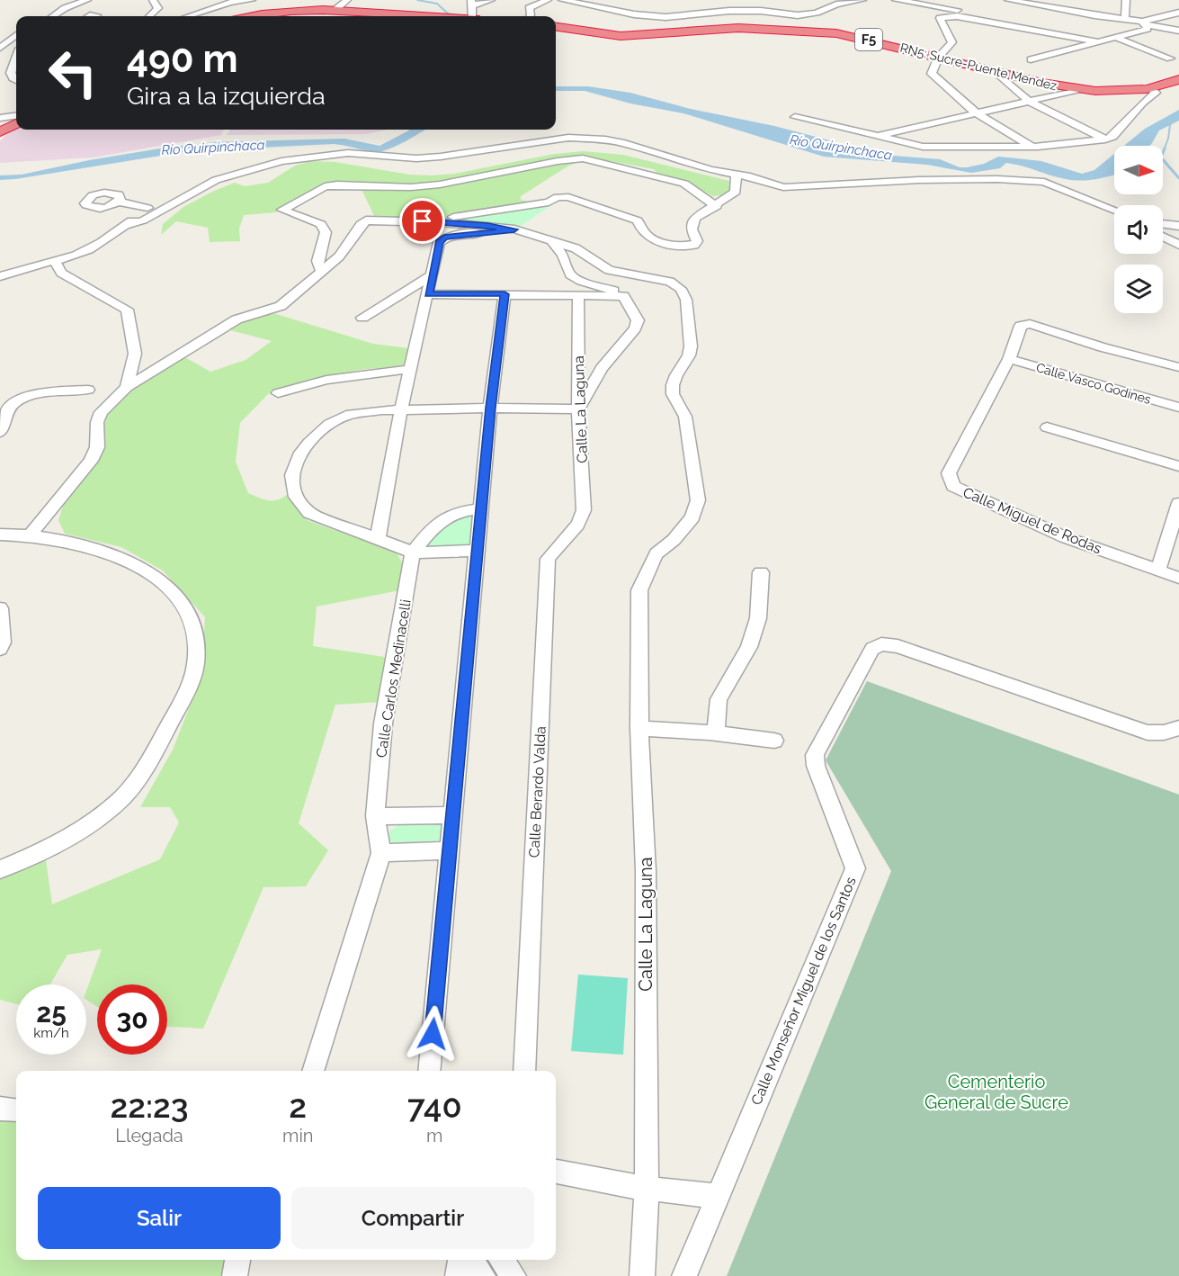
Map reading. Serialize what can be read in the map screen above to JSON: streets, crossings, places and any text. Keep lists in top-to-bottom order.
{
  "streets": {
    "highway": ["F5", "RN5: Sucre-Puente Mendez"],
    "street": [
      "Calle Vasco Godines",
      "Calle La Laguna",
      "Calle Miguel de Rodas",
      "Calle Carlos Medinacelli",
      "Calle Berardo Valda",
      "Calle Monseñor Miguel de los Santos"
    ]
  },
  "crossings": [
    ["Calle Vasco Godines", "Calle Miguel de Rodas"],
    ["Calle La Laguna", "Calle Berardo Valda"]
  ],
  "water": ["Río Quirpinchaca"],
  "parks": ["Cementerio General de Sucre"],
  "north": "right",
  "page": {
    "turn": ["490 m", "Gira a la izquierda"],
    "speed": "25 km/h",
    "limit": "30",
    "eta": [
      "22:23",
      "Llegada",
      "2",
      "min",
      "740",
      "m"
    ],
    "buttons": ["Salir", "Compartir"]
  }
}
